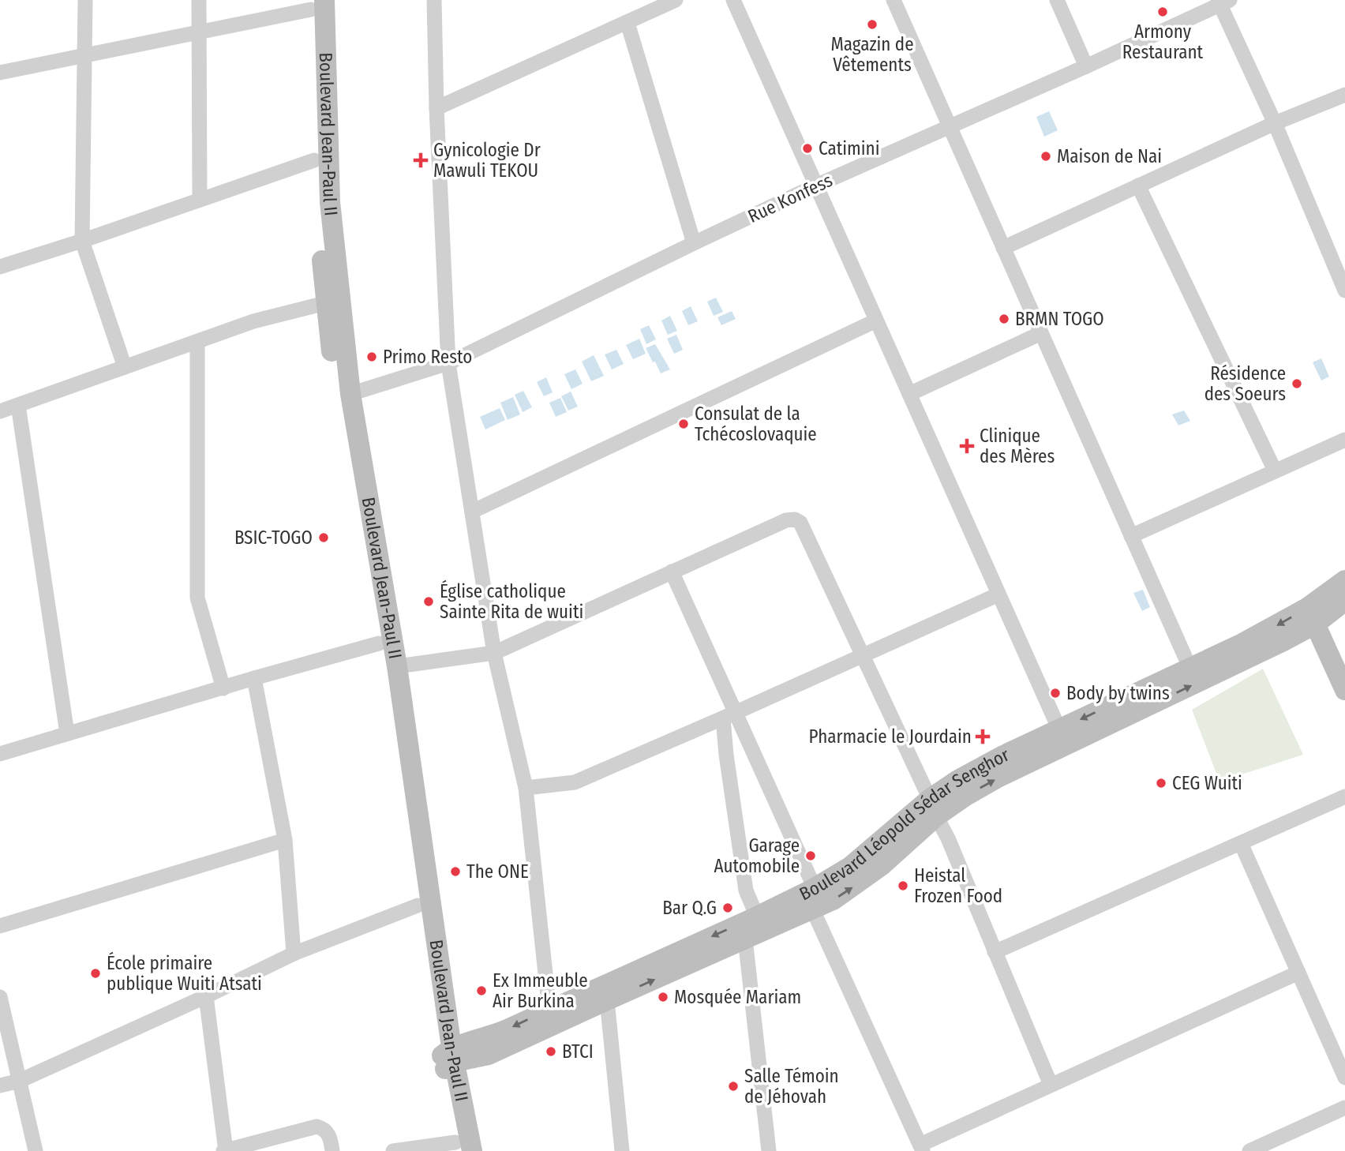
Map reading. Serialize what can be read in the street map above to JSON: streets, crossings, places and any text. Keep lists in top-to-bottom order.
{
  "streets": {
    "main road": ["Boulevard Jean-Paul II", "Boulevard Léopold Sédar Senghor"],
    "street": ["Rue Konfess"]
  },
  "crossings": [
    ["Boulevard Jean-Paul II", "Rue Konfess"],
    ["Boulevard Jean-Paul II", "Boulevard Léopold Sédar Senghor"]
  ],
  "places": {
    "other": [
      "Armony Restaurant",
      "Magazin de Vêtements",
      "Catimini",
      "Maison de Nai",
      "BRMN TOGO",
      "Primo Resto",
      "Résidence des Soeurs",
      "Consulat de la Tchécoslovaquie",
      "BSIC-TOGO",
      "Église catholique Sainte Rita de wuiti",
      "Body by twins",
      "CEG Wuiti",
      "Garage Automobile",
      "The ONE",
      "Heistal Frozen Food",
      "Bar Q.G",
      "École primaire publique Wuiti Atsati",
      "Ex Immeuble Air Burkina",
      "Mosquée Mariam",
      "BTCI",
      "Salle Témoin de Jéhovah"
    ],
    "health": ["Gynicologie Dr Mawuli TEKOU", "Clinique des Mères", "Pharmacie le Jourdain"]
  }
}
